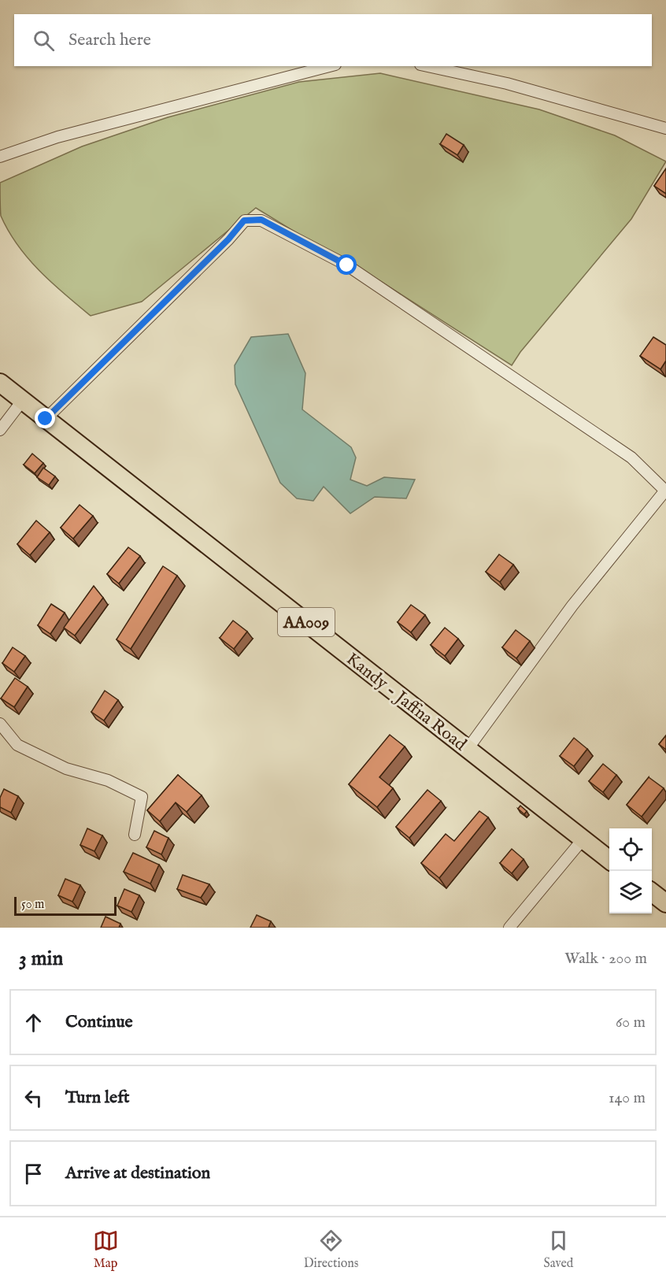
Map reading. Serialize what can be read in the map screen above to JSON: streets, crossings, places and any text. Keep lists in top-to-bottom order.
{
  "streets": {
    "highway": ["AA009", "Kandy - Jaffna Road"]
  },
  "scale_bar": "50 m",
  "page": {
    "search": "Search here",
    "scale": "50 m",
    "heading": ["3 min", "Walk · 200 m"],
    "list": [
      ["Continue", "60 m"],
      ["Turn left", "140 m"],
      "Arrive at destination"
    ],
    "nav": ["Map", "Directions", "Saved"]
  }
}
